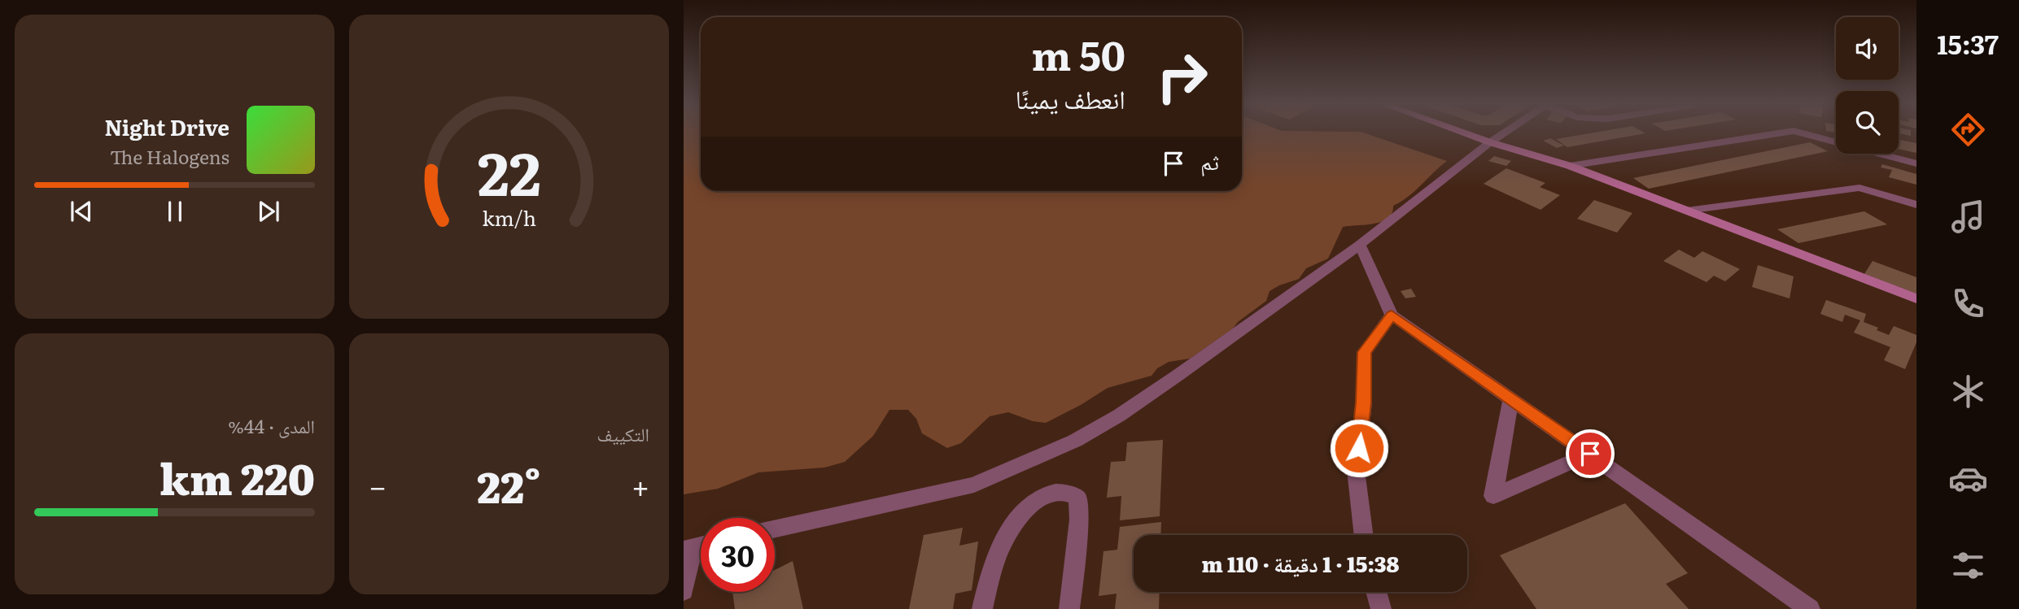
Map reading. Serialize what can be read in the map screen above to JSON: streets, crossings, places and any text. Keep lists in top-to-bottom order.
{
  "page": {
    "tabs": "15:37",
    "turn": ["50 m", "انعطف يمينًا"],
    "song": ["Night Drive", "The Halogens"],
    "then": "ثم",
    "tile": [
      "التكييف",
      ["المدى · 44%", "220 km"]
    ],
    "heat": ["−", "22°", "+"],
    "limit": "30",
    "trip": "15:38 · 1 دقيقة · 110 m",
    "gauge": ["22", "km/h"]
  }
}
